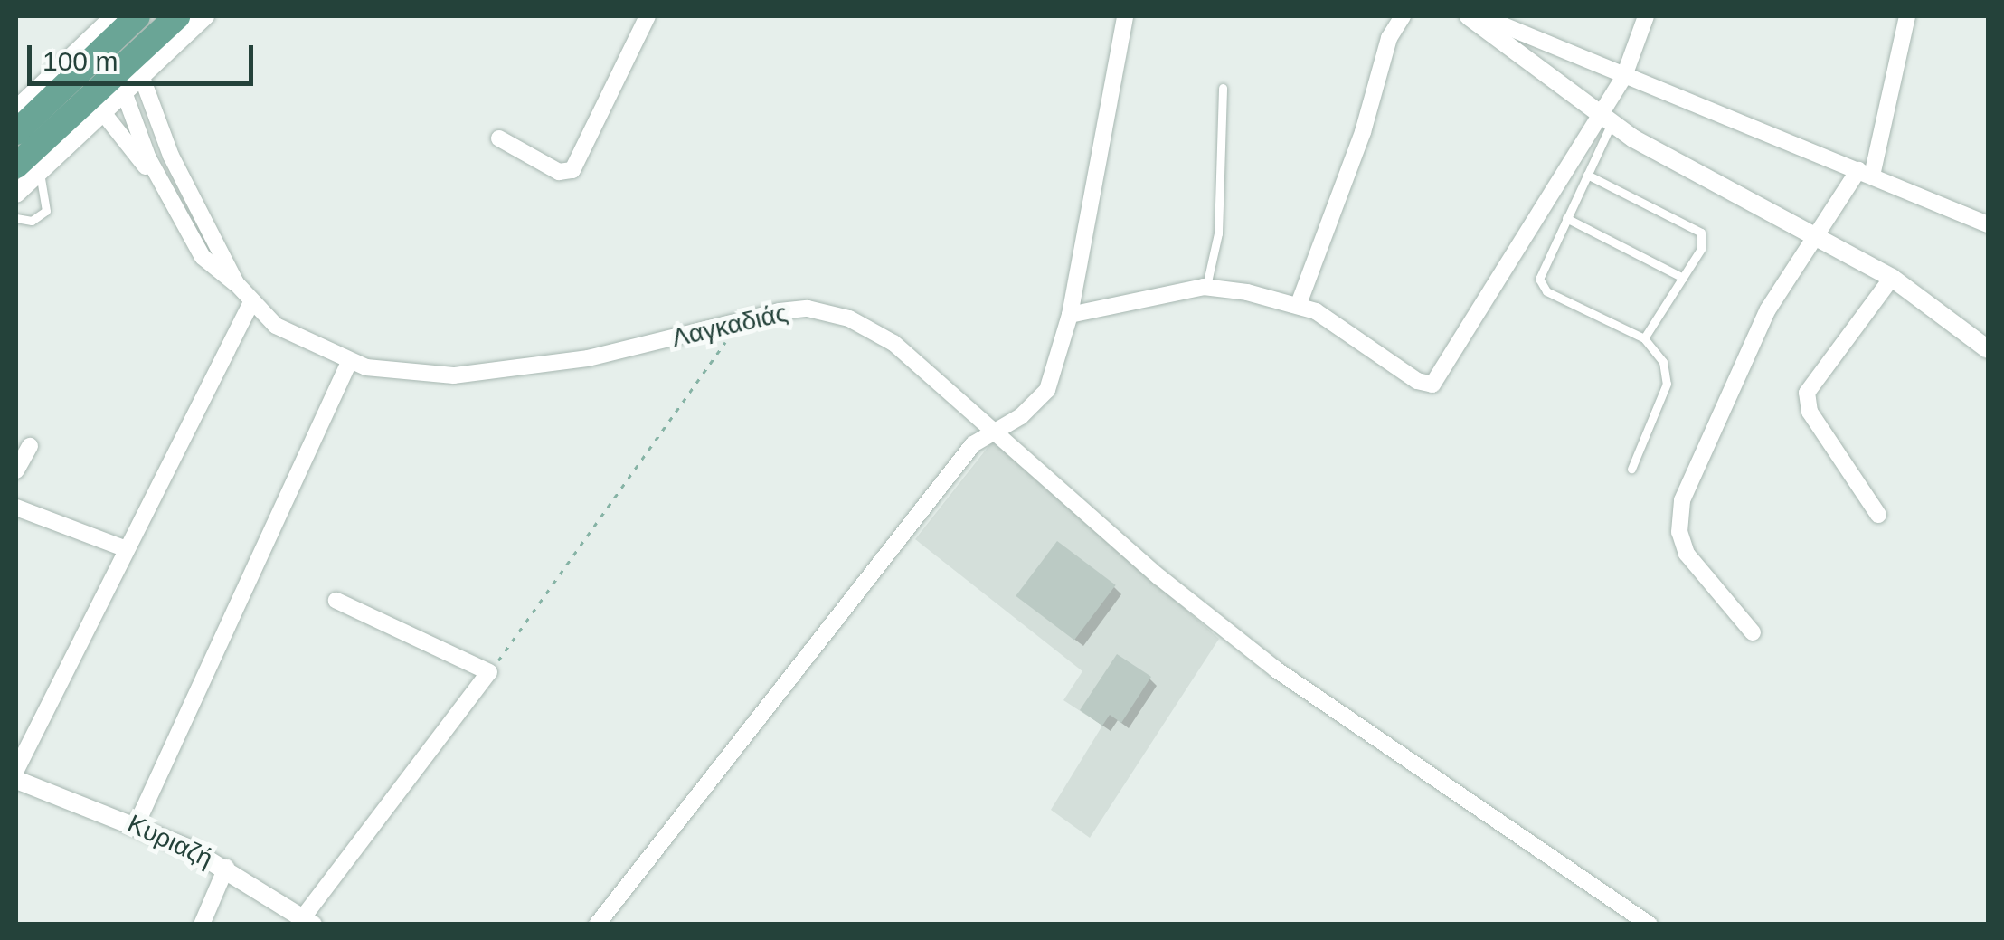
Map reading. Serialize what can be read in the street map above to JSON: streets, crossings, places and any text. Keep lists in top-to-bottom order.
{
  "streets": {
    "street": ["Λαγκαδιάς", "Κυριαζή"]
  },
  "scale_bar": "100 m"
}
